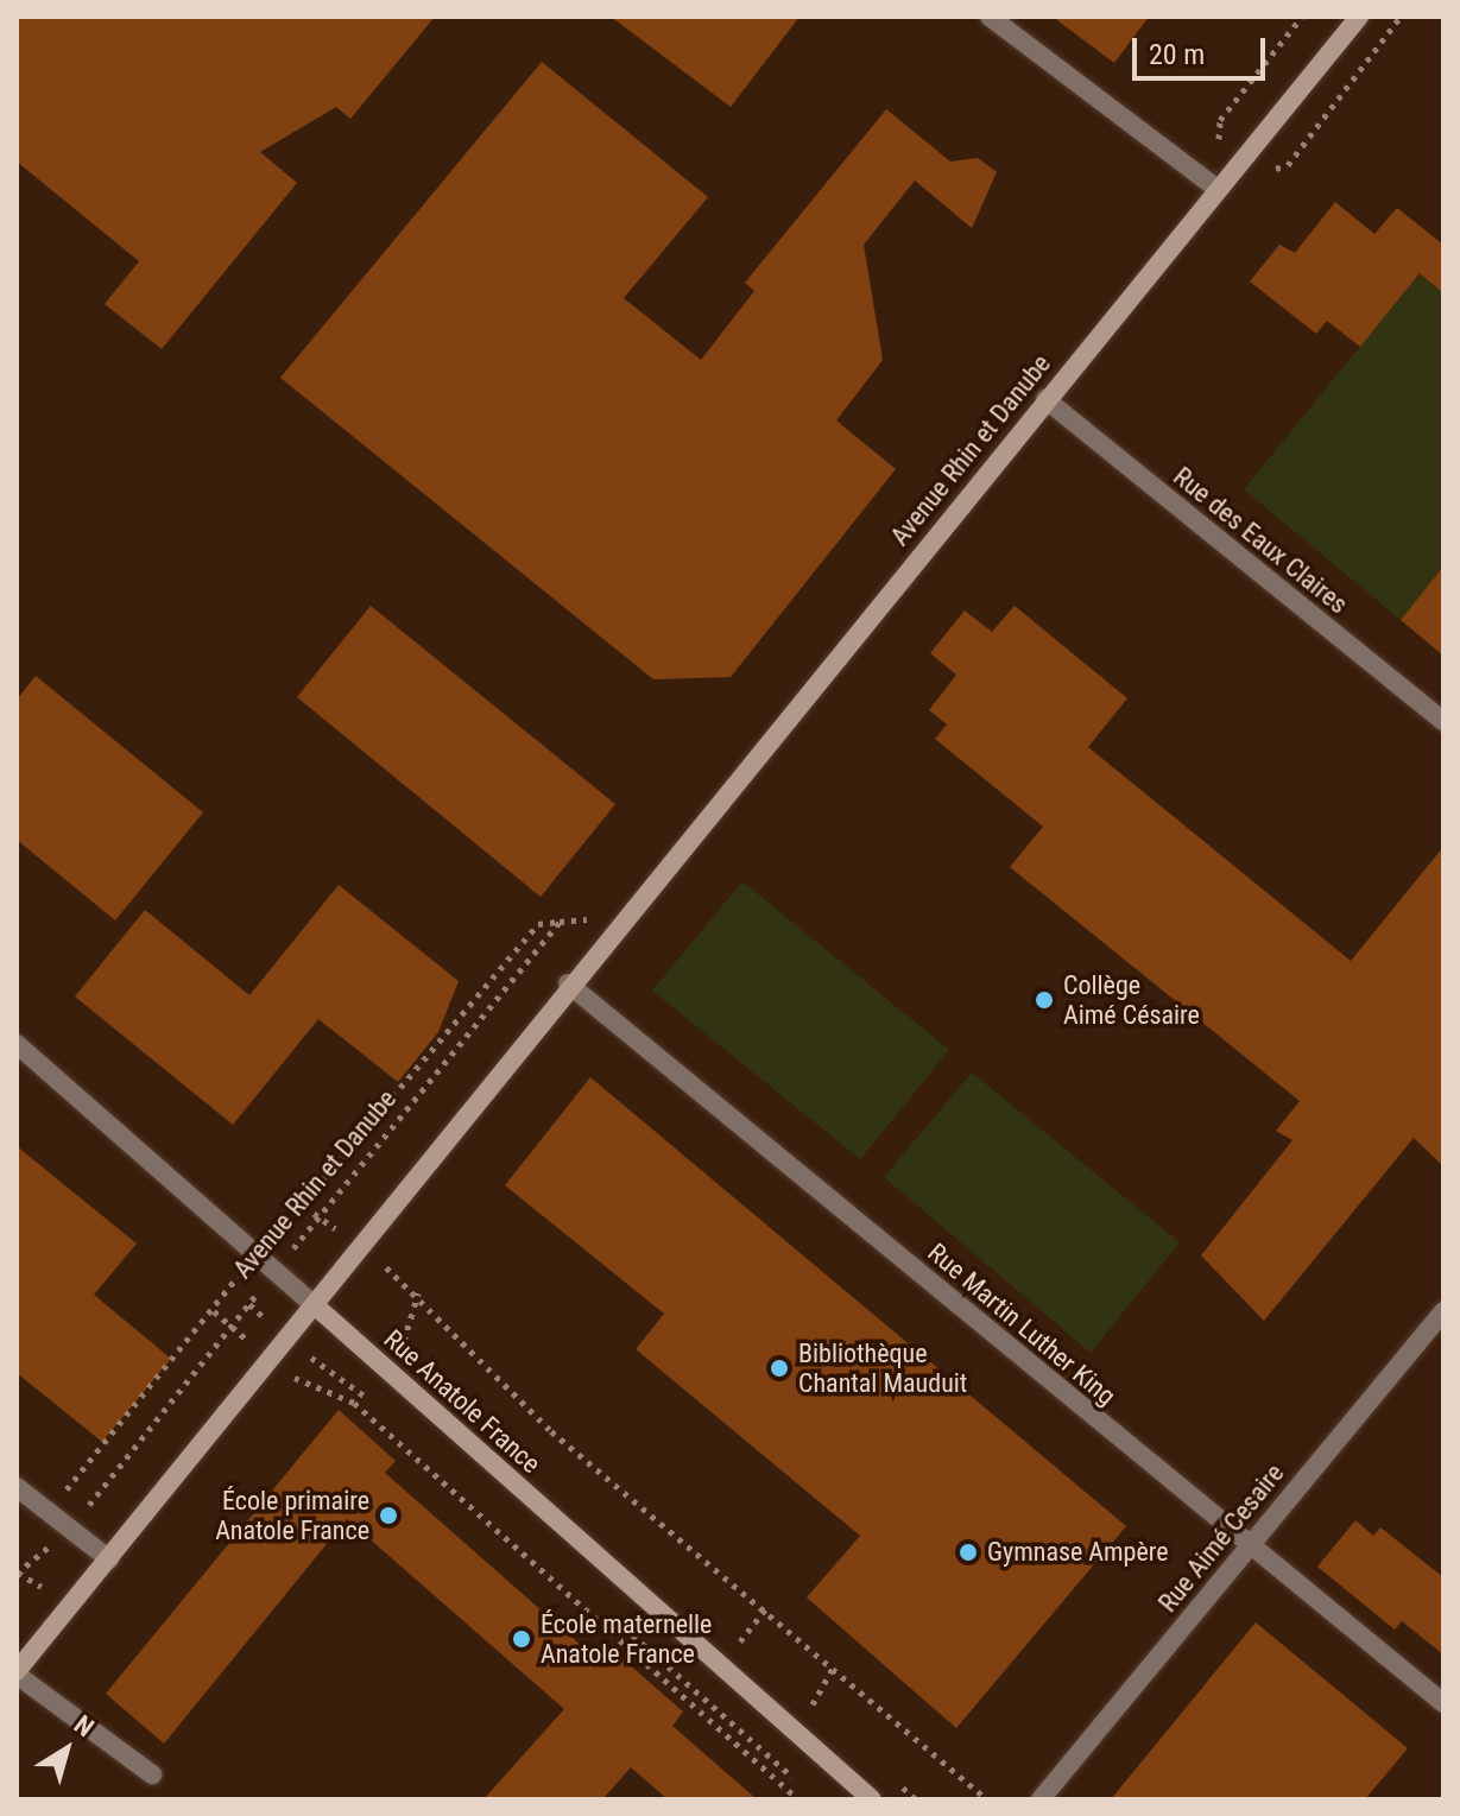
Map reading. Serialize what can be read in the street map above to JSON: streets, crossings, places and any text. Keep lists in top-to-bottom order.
{
  "streets": {
    "street": [
      "Avenue Rhin et Danube",
      "Rue des Eaux Claires",
      "Rue Martin Luther King",
      "Rue Anatole France",
      "Rue Aimé Cesaire"
    ]
  },
  "crossings": [
    ["Avenue Rhin et Danube", "Rue des Eaux Claires"],
    ["Avenue Rhin et Danube", "Rue Martin Luther King"],
    ["Avenue Rhin et Danube", "Rue Anatole France"],
    ["Rue Martin Luther King", "Rue Aimé Cesaire"]
  ],
  "places": [
    "Collège Aimé Césaire",
    "Bibliothèque Chantal Mauduit",
    "École primaire Anatole France",
    "Gymnase Ampère",
    "École maternelle Anatole France"
  ],
  "scale_bar": "20 m",
  "north": "top right"
}
